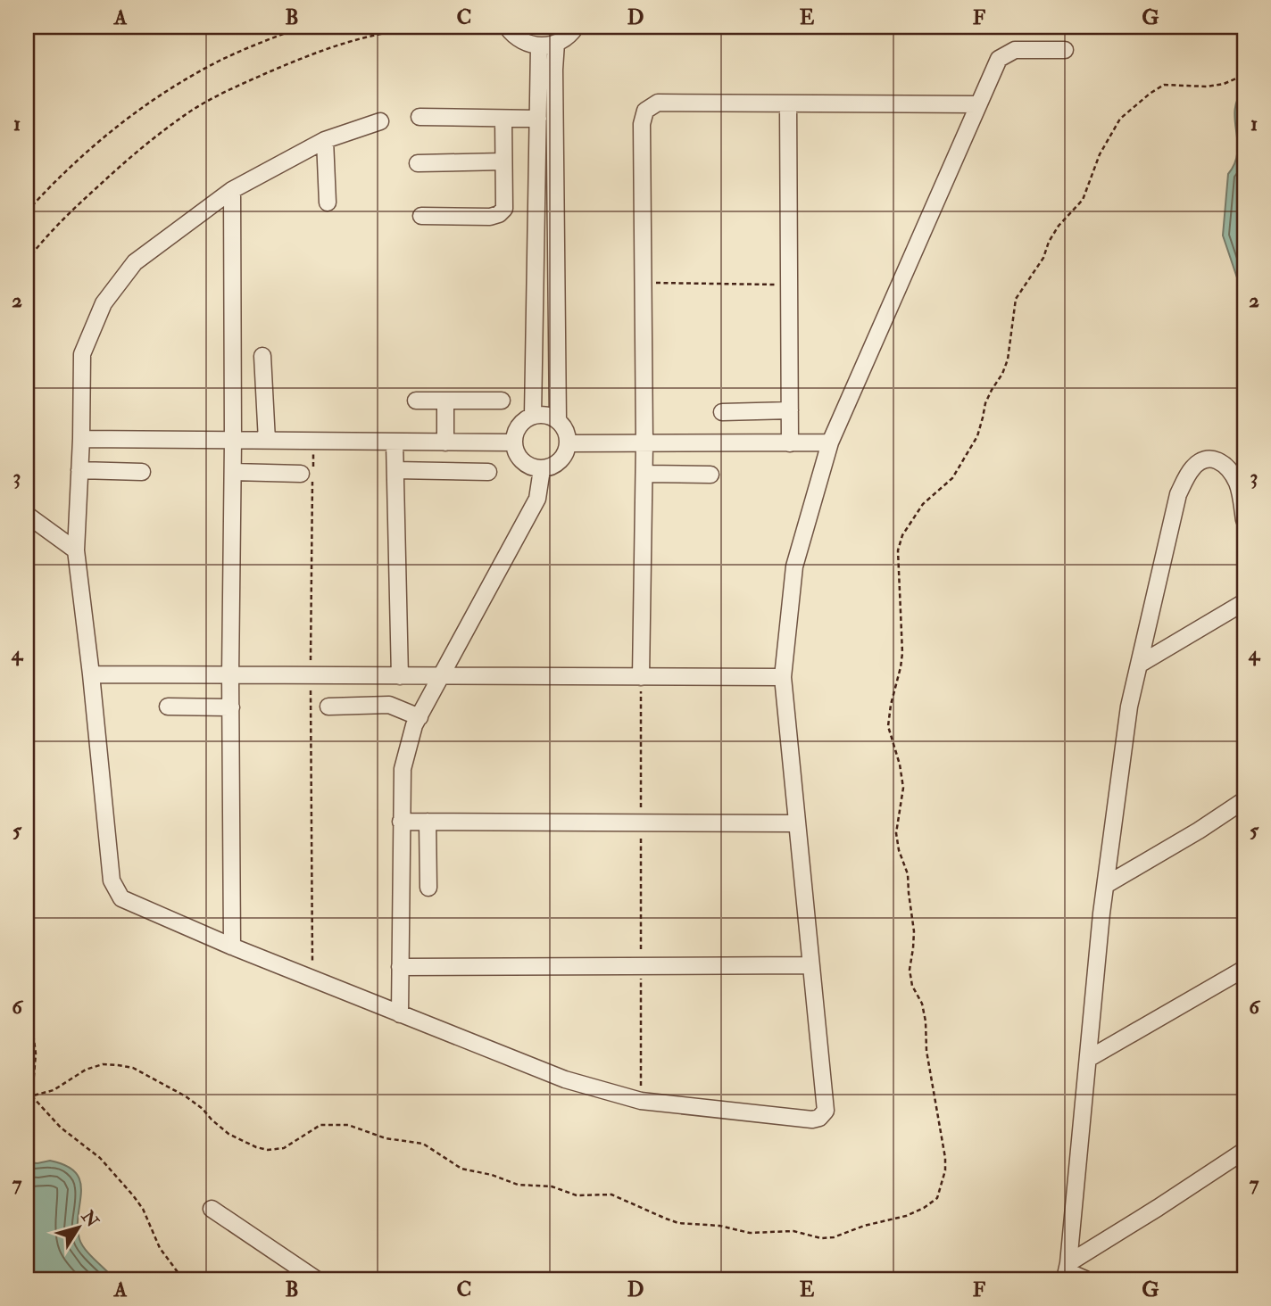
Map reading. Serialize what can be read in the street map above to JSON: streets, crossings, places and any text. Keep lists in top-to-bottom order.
{
  "north": "top right",
  "grid": {
    "columns": [
      "A",
      "B",
      "C",
      "D",
      "E",
      "F",
      "G"
    ],
    "rows": [
      "1",
      "2",
      "3",
      "4",
      "5",
      "6",
      "7"
    ]
  }
}
